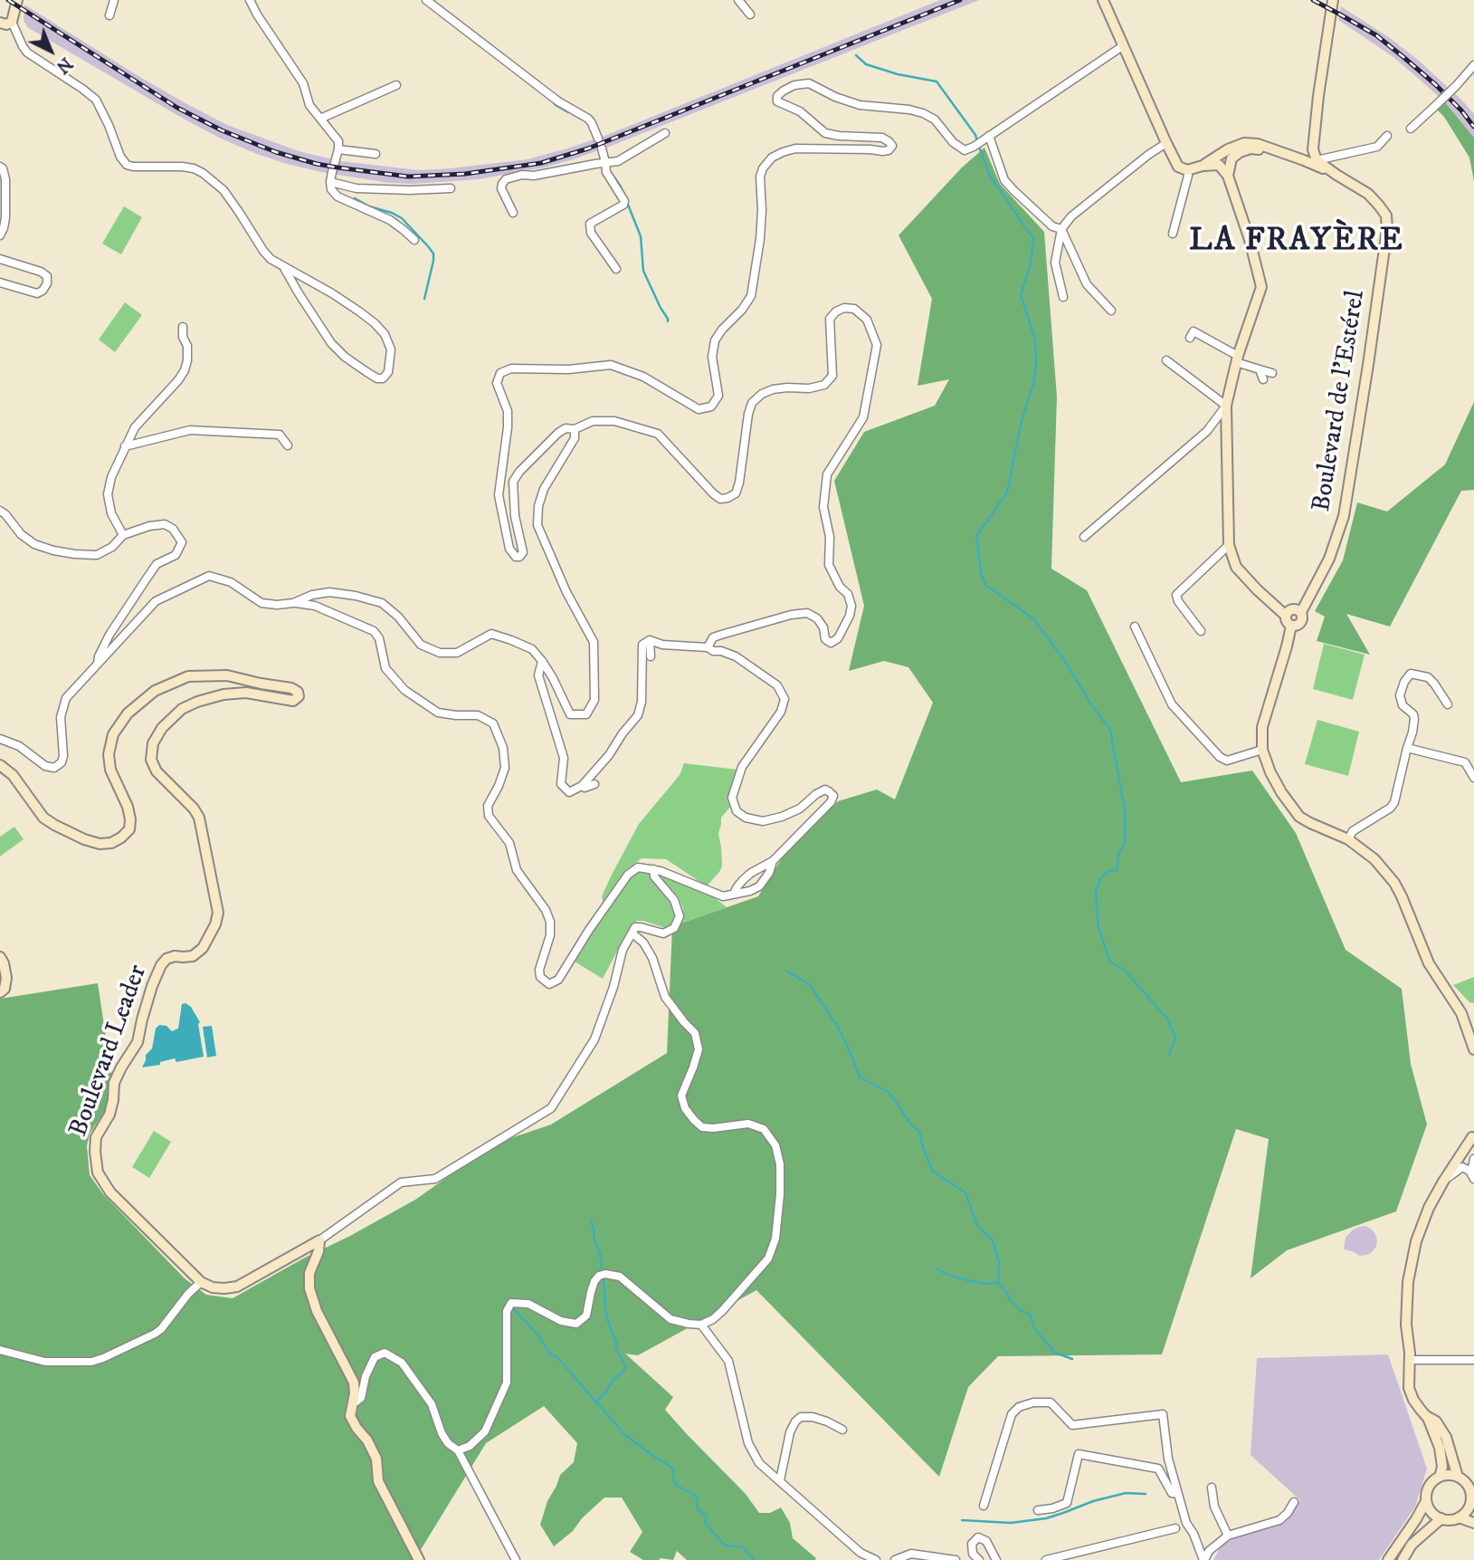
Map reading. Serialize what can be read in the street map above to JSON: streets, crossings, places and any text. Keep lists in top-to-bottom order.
{
  "streets": {
    "street": ["Boulevard de l'Estérel", "Boulevard Leader"]
  },
  "districts": ["LA FRAYÈRE"],
  "north": "bottom right"
}
